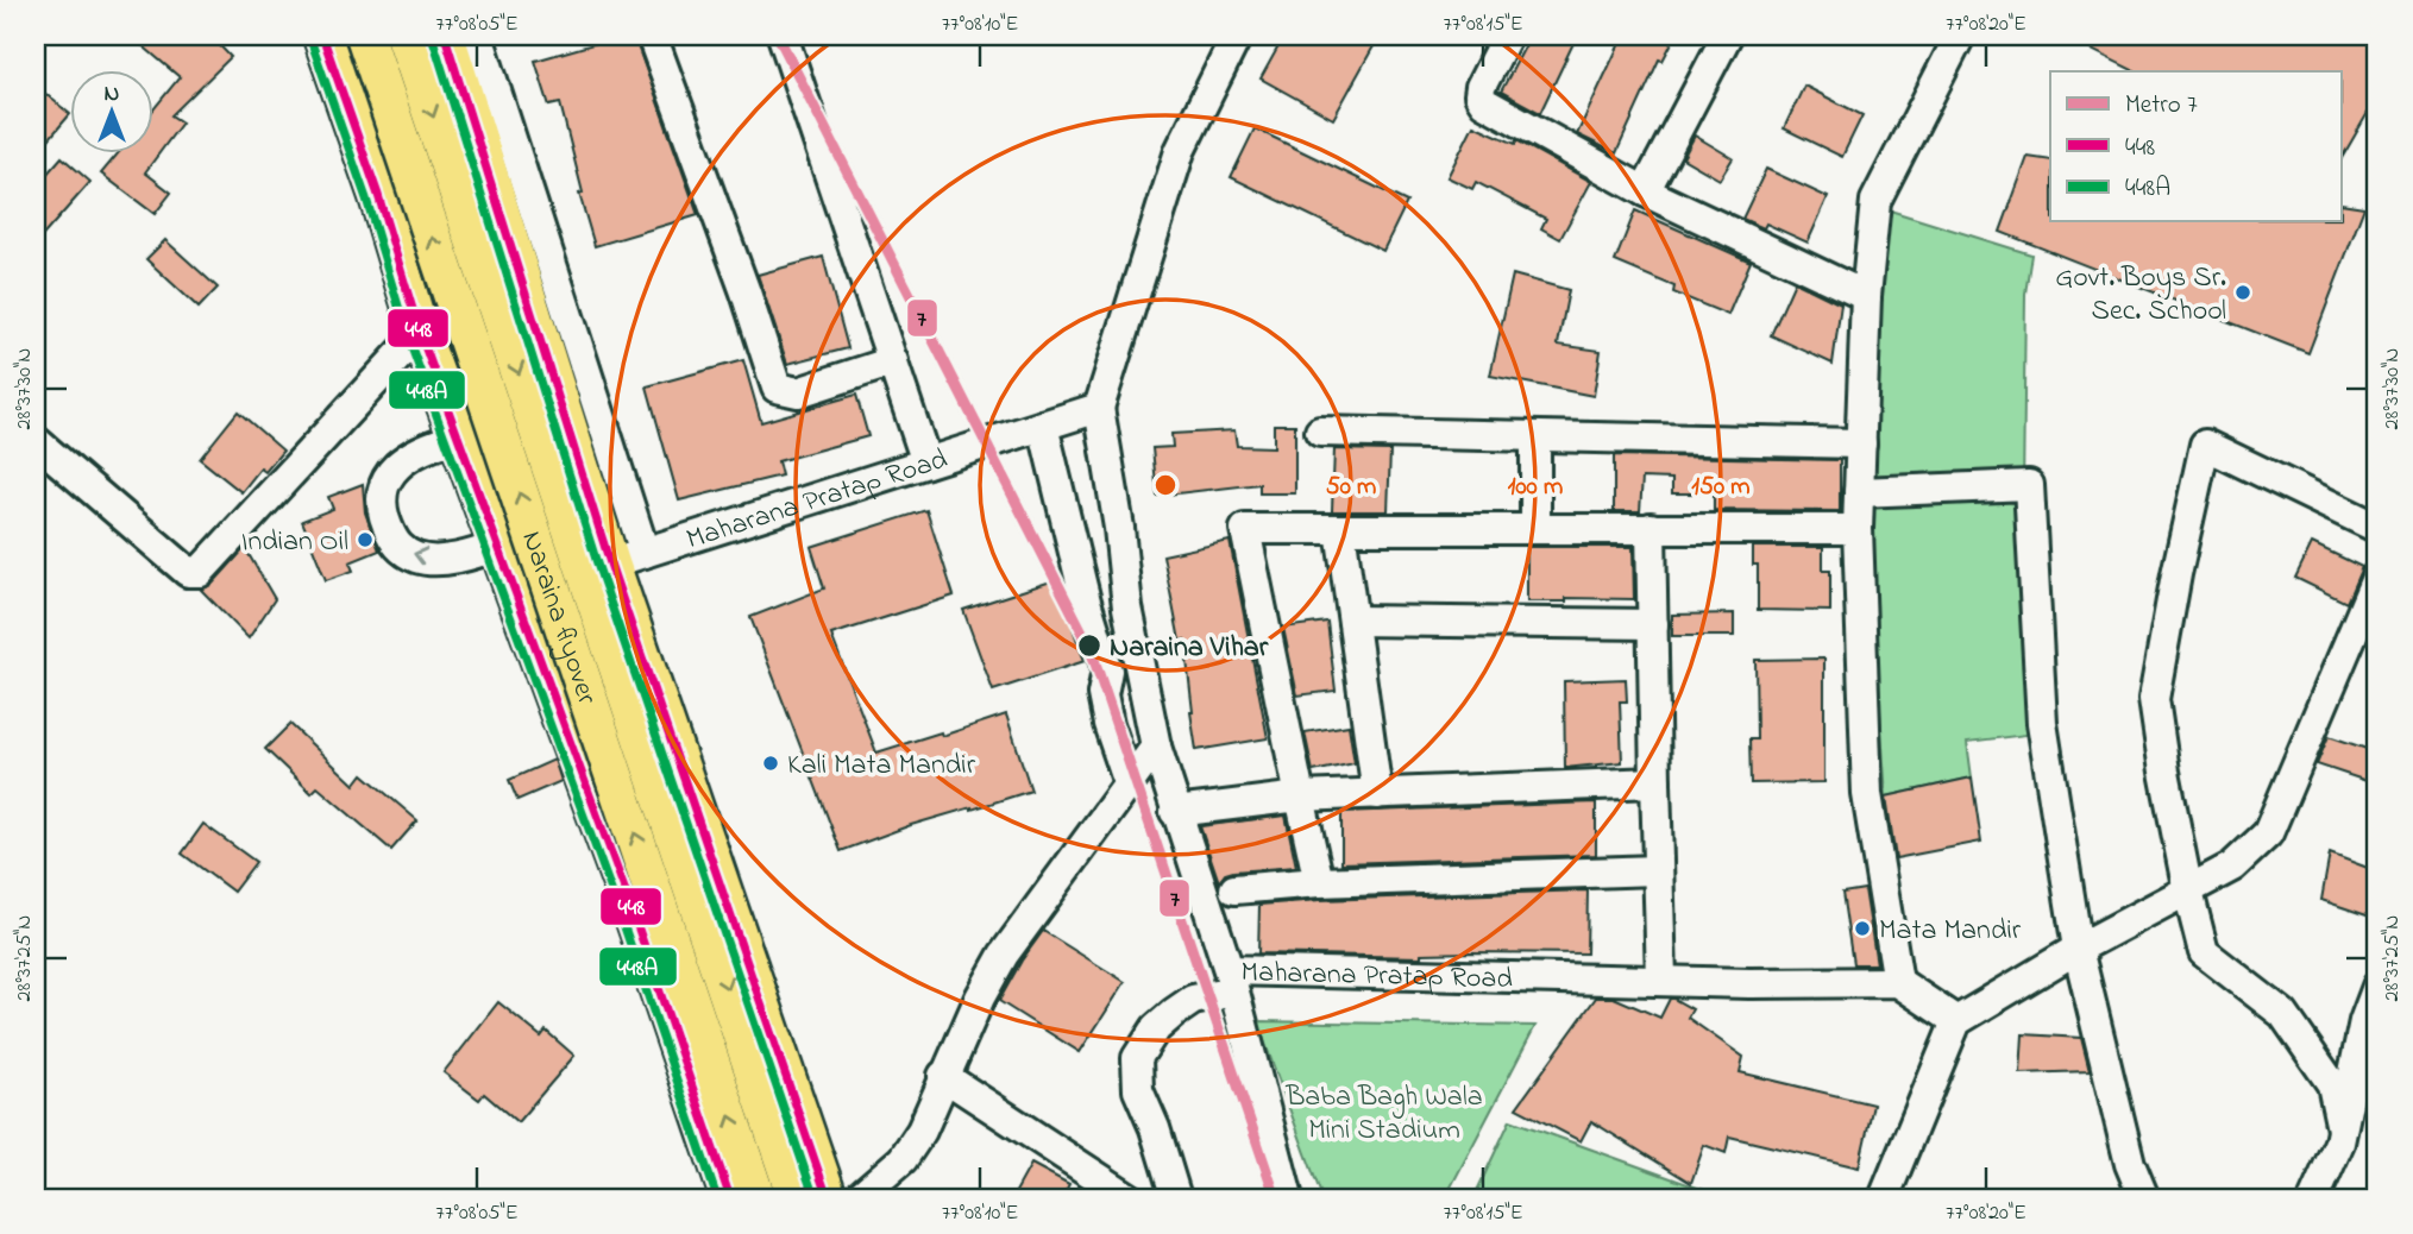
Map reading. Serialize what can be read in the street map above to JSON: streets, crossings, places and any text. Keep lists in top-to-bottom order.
{
  "streets": {
    "main road": ["Naraina flyover"],
    "street": ["Maharana Pratap Road"]
  },
  "parks": ["Baba Bagh Wala Mini Stadium"],
  "places": [
    "Govt. Boys Sr. Sec. School",
    "Indian Oil",
    "Naraina Vihar",
    "Kali Mata Mandir",
    "Mata Mandir"
  ],
  "lines": ["metro line 7", "transit line 448", "transit line 448A"],
  "legend": ["Metro 7", "448", "448A"],
  "north": "top",
  "coordinates": [
    "77°08'05\"E",
    "77°08'10\"E",
    "77°08'15\"E",
    "77°08'20\"E",
    "28°37'30\"N",
    "28°37'25\"N"
  ],
  "rings": ["50 m", "100 m", "150 m"]
}
